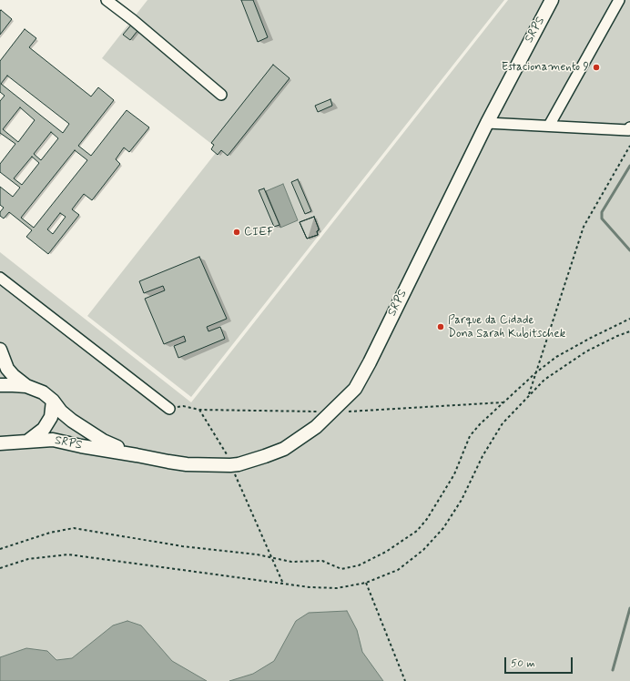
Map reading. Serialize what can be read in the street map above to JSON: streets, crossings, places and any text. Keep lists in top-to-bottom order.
{
  "streets": {
    "main road": ["SRPS"]
  },
  "places": ["Estacionamento 9", "CIEF", "Parque da Cidade Dona Sarah Kubitschek"],
  "scale_bar": "50 m"
}
